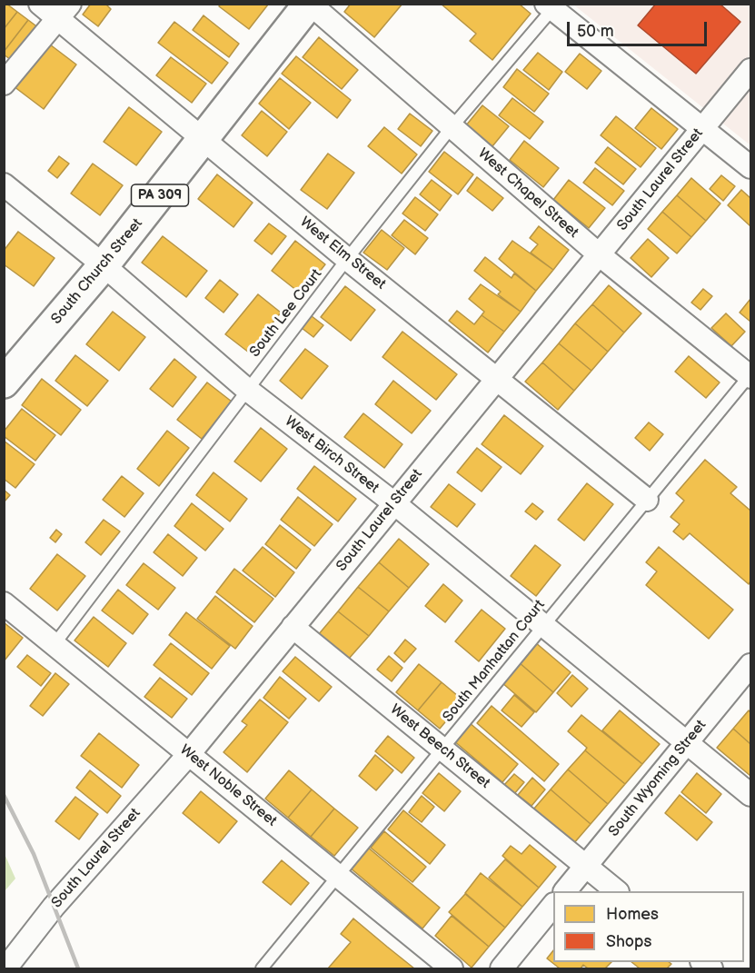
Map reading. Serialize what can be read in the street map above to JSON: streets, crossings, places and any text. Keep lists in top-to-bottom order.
{
  "streets": {
    "highway": ["PA 309", "South Church Street"],
    "street": [
      "South Laurel Street",
      "West Chapel Street",
      "West Elm Street",
      "West Birch Street",
      "West Beech Street",
      "South Wyoming Street",
      "West Noble Street"
    ],
    "lane": ["South Lee Court", "South Manhattan Court"]
  },
  "crossings": [
    ["South Laurel Street", "West Chapel Street"],
    ["South Laurel Street", "West Elm Street"],
    ["South Laurel Street", "West Birch Street"],
    ["South Laurel Street", "West Beech Street"],
    ["South Laurel Street", "West Noble Street"],
    ["West Chapel Street", "South Church Street"],
    ["West Chapel Street", "South Lee Court"],
    ["West Chapel Street", "South Manhattan Court"],
    ["West Elm Street", "South Church Street"],
    ["West Elm Street", "South Lee Court"],
    ["West Elm Street", "South Manhattan Court"],
    ["South Church Street", "West Birch Street"],
    ["South Lee Court", "West Birch Street"],
    ["South Lee Court", "West Noble Street"],
    ["West Birch Street", "South Manhattan Court"],
    ["West Birch Street", "South Wyoming Street"],
    ["South Manhattan Court", "West Beech Street"],
    ["South Manhattan Court", "West Noble Street"],
    ["West Beech Street", "South Wyoming Street"]
  ],
  "legend": ["Homes", "Shops"],
  "scale_bar": "50 m"
}
